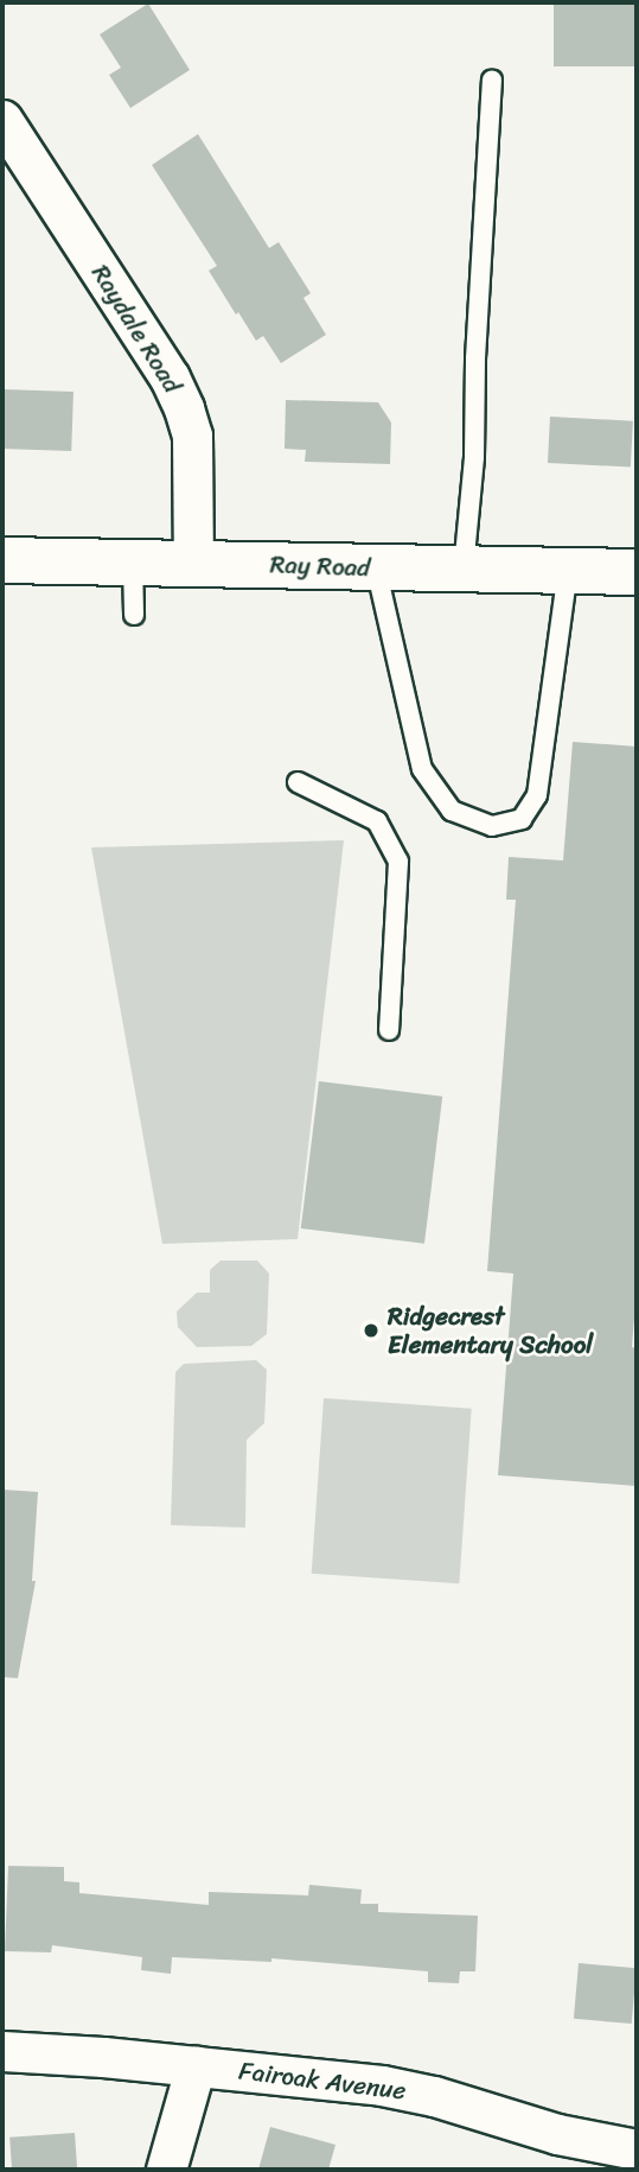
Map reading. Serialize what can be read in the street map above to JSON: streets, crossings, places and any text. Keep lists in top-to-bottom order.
{
  "streets": {
    "street": ["Raydale Road", "Ray Road", "Fairoak Avenue"]
  },
  "crossings": [
    ["Raydale Road", "Ray Road"]
  ],
  "places": ["Ridgecrest Elementary School"]
}
